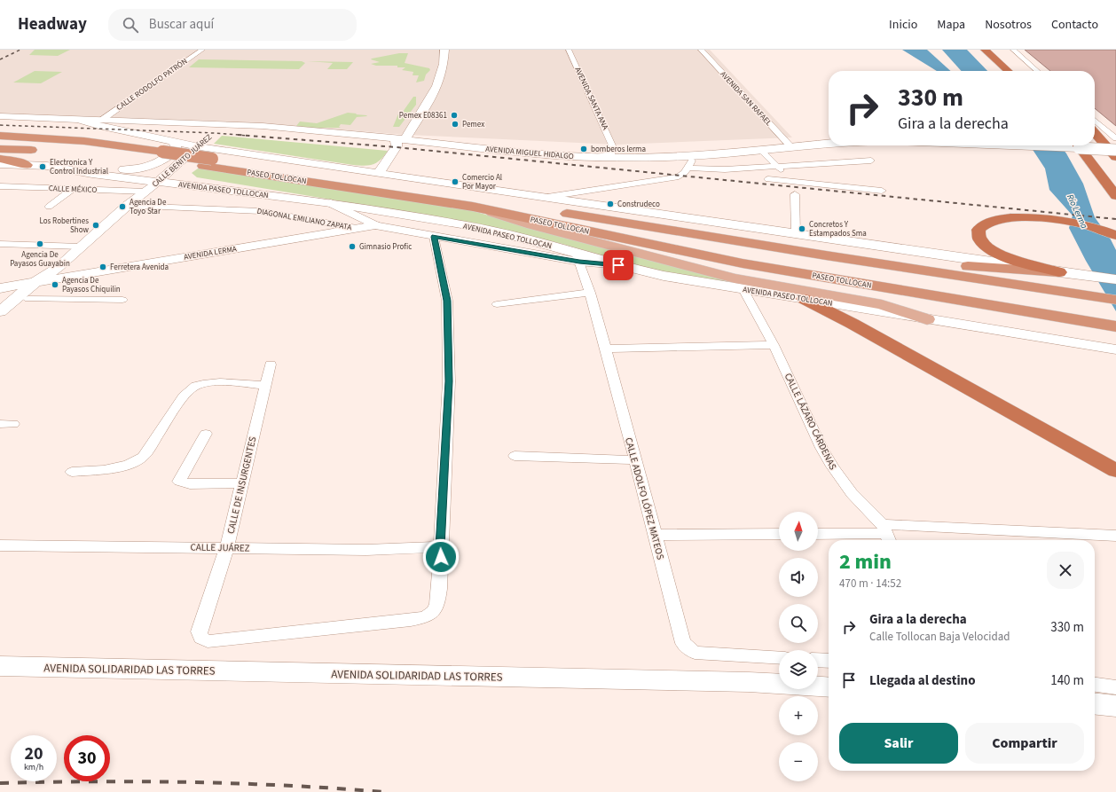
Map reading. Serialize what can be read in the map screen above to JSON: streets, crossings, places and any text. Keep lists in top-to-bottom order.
{
  "streets": {
    "highway": ["PASEO TOLLOCAN"],
    "main road": [
      "AVENIDA MIGUEL HIDALGO",
      "CALLE BENITO JUÁREZ",
      "AVENIDA PASEO TOLLOCAN",
      "DIAGONAL EMILIANO ZAPATA",
      "AVENIDA LERMA",
      "AVENIDA SOLIDARIDAD LAS TORRES"
    ],
    "street": [
      "CALLE RODOLFO PATRÓN",
      "AVENIDA SANTA ANA",
      "AVENIDA SAN RAFAEL",
      "CALLE MÉXICO",
      "CALLE LÁZARO CÁRDENAS",
      "CALLE DE INSURGENTES",
      "CALLE ADOLFO LÓPEZ MATEOS",
      "CALLE JUÁREZ"
    ]
  },
  "crossings": [
    ["AVENIDA SAN RAFAEL", "AVENIDA MIGUEL HIDALGO"],
    ["AVENIDA MIGUEL HIDALGO", "CALLE BENITO JUÁREZ"],
    ["CALLE BENITO JUÁREZ", "CALLE MÉXICO"],
    ["CALLE BENITO JUÁREZ", "AVENIDA PASEO TOLLOCAN"],
    ["CALLE BENITO JUÁREZ", "DIAGONAL EMILIANO ZAPATA"],
    ["CALLE BENITO JUÁREZ", "AVENIDA LERMA"],
    ["AVENIDA PASEO TOLLOCAN", "CALLE LÁZARO CÁRDENAS"],
    ["AVENIDA PASEO TOLLOCAN", "CALLE ADOLFO LÓPEZ MATEOS"],
    ["DIAGONAL EMILIANO ZAPATA", "AVENIDA LERMA"],
    ["CALLE DE INSURGENTES", "CALLE JUÁREZ"]
  ],
  "water": ["Río Lerma"],
  "places": [
    "Pemex E08361",
    "Pemex",
    "bomberos lerma",
    "Electronica Y Control Industrial",
    "Comercio Al Por Mayor",
    "Construdeco",
    "Agencia De Toyo Star",
    "Los Robertines Show",
    "Concretos Y Estampados Sma",
    "Agencia De Payasos Guayabin",
    "Gimnasio Profic",
    "Ferretera Avenida",
    "Agencia De Payasos Chiquilin"
  ],
  "north": "top",
  "page": {
    "header": "Headway",
    "search": "Buscar aquí",
    "nav": [
      "Inicio",
      "Mapa",
      "Nosotros",
      "Contacto"
    ],
    "turn": ["330 m", "Gira a la derecha"],
    "map_buttons": ["+", "−"],
    "heading": ["2 min", "470 m · 14:52"],
    "list": [
      {
        "name": "Gira a la derecha",
        "note": "Calle Tollocan Baja Velocidad",
        "value": "330 m"
      },
      {
        "name": "Llegada al destino",
        "value": "140 m"
      }
    ],
    "buttons": ["Salir", "Compartir"],
    "speed": "20 km/h",
    "limit": "30"
  }
}
